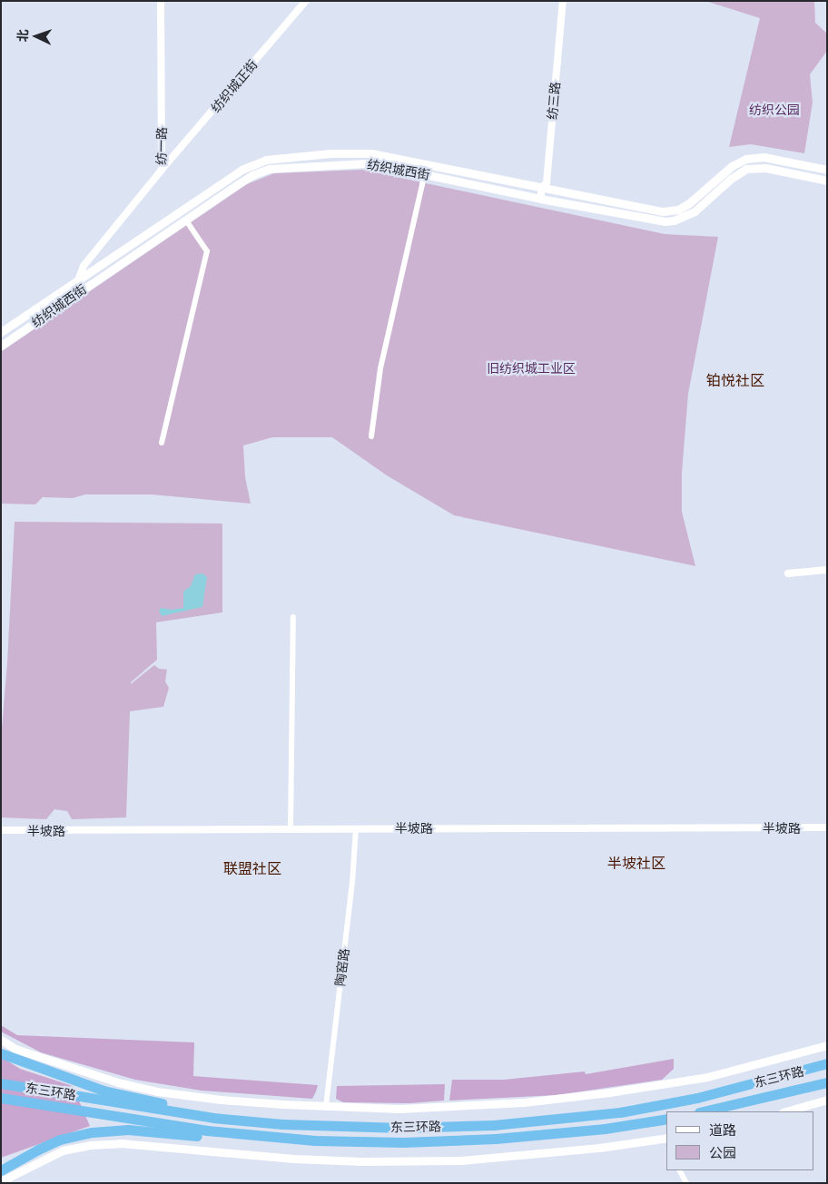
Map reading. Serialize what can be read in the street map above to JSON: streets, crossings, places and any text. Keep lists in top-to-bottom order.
{
  "streets": {
    "highway": ["东三环路"],
    "main road": ["纺织城西街"],
    "street": [
      "纺织城正街",
      "纺三路",
      "纺一路",
      "半坡路",
      "陶窑路"
    ]
  },
  "crossings": [
    ["纺织城正街", "纺一路"],
    ["纺三路", "纺织城西街"],
    ["纺一路", "纺织城西街"],
    ["半坡路", "陶窑路"]
  ],
  "districts": ["铂悦社区", "半坡社区", "联盟社区"],
  "parks": ["纺织公园", "旧纺织城工业区"],
  "legend": ["道路", "公园"],
  "north": "left"
}
